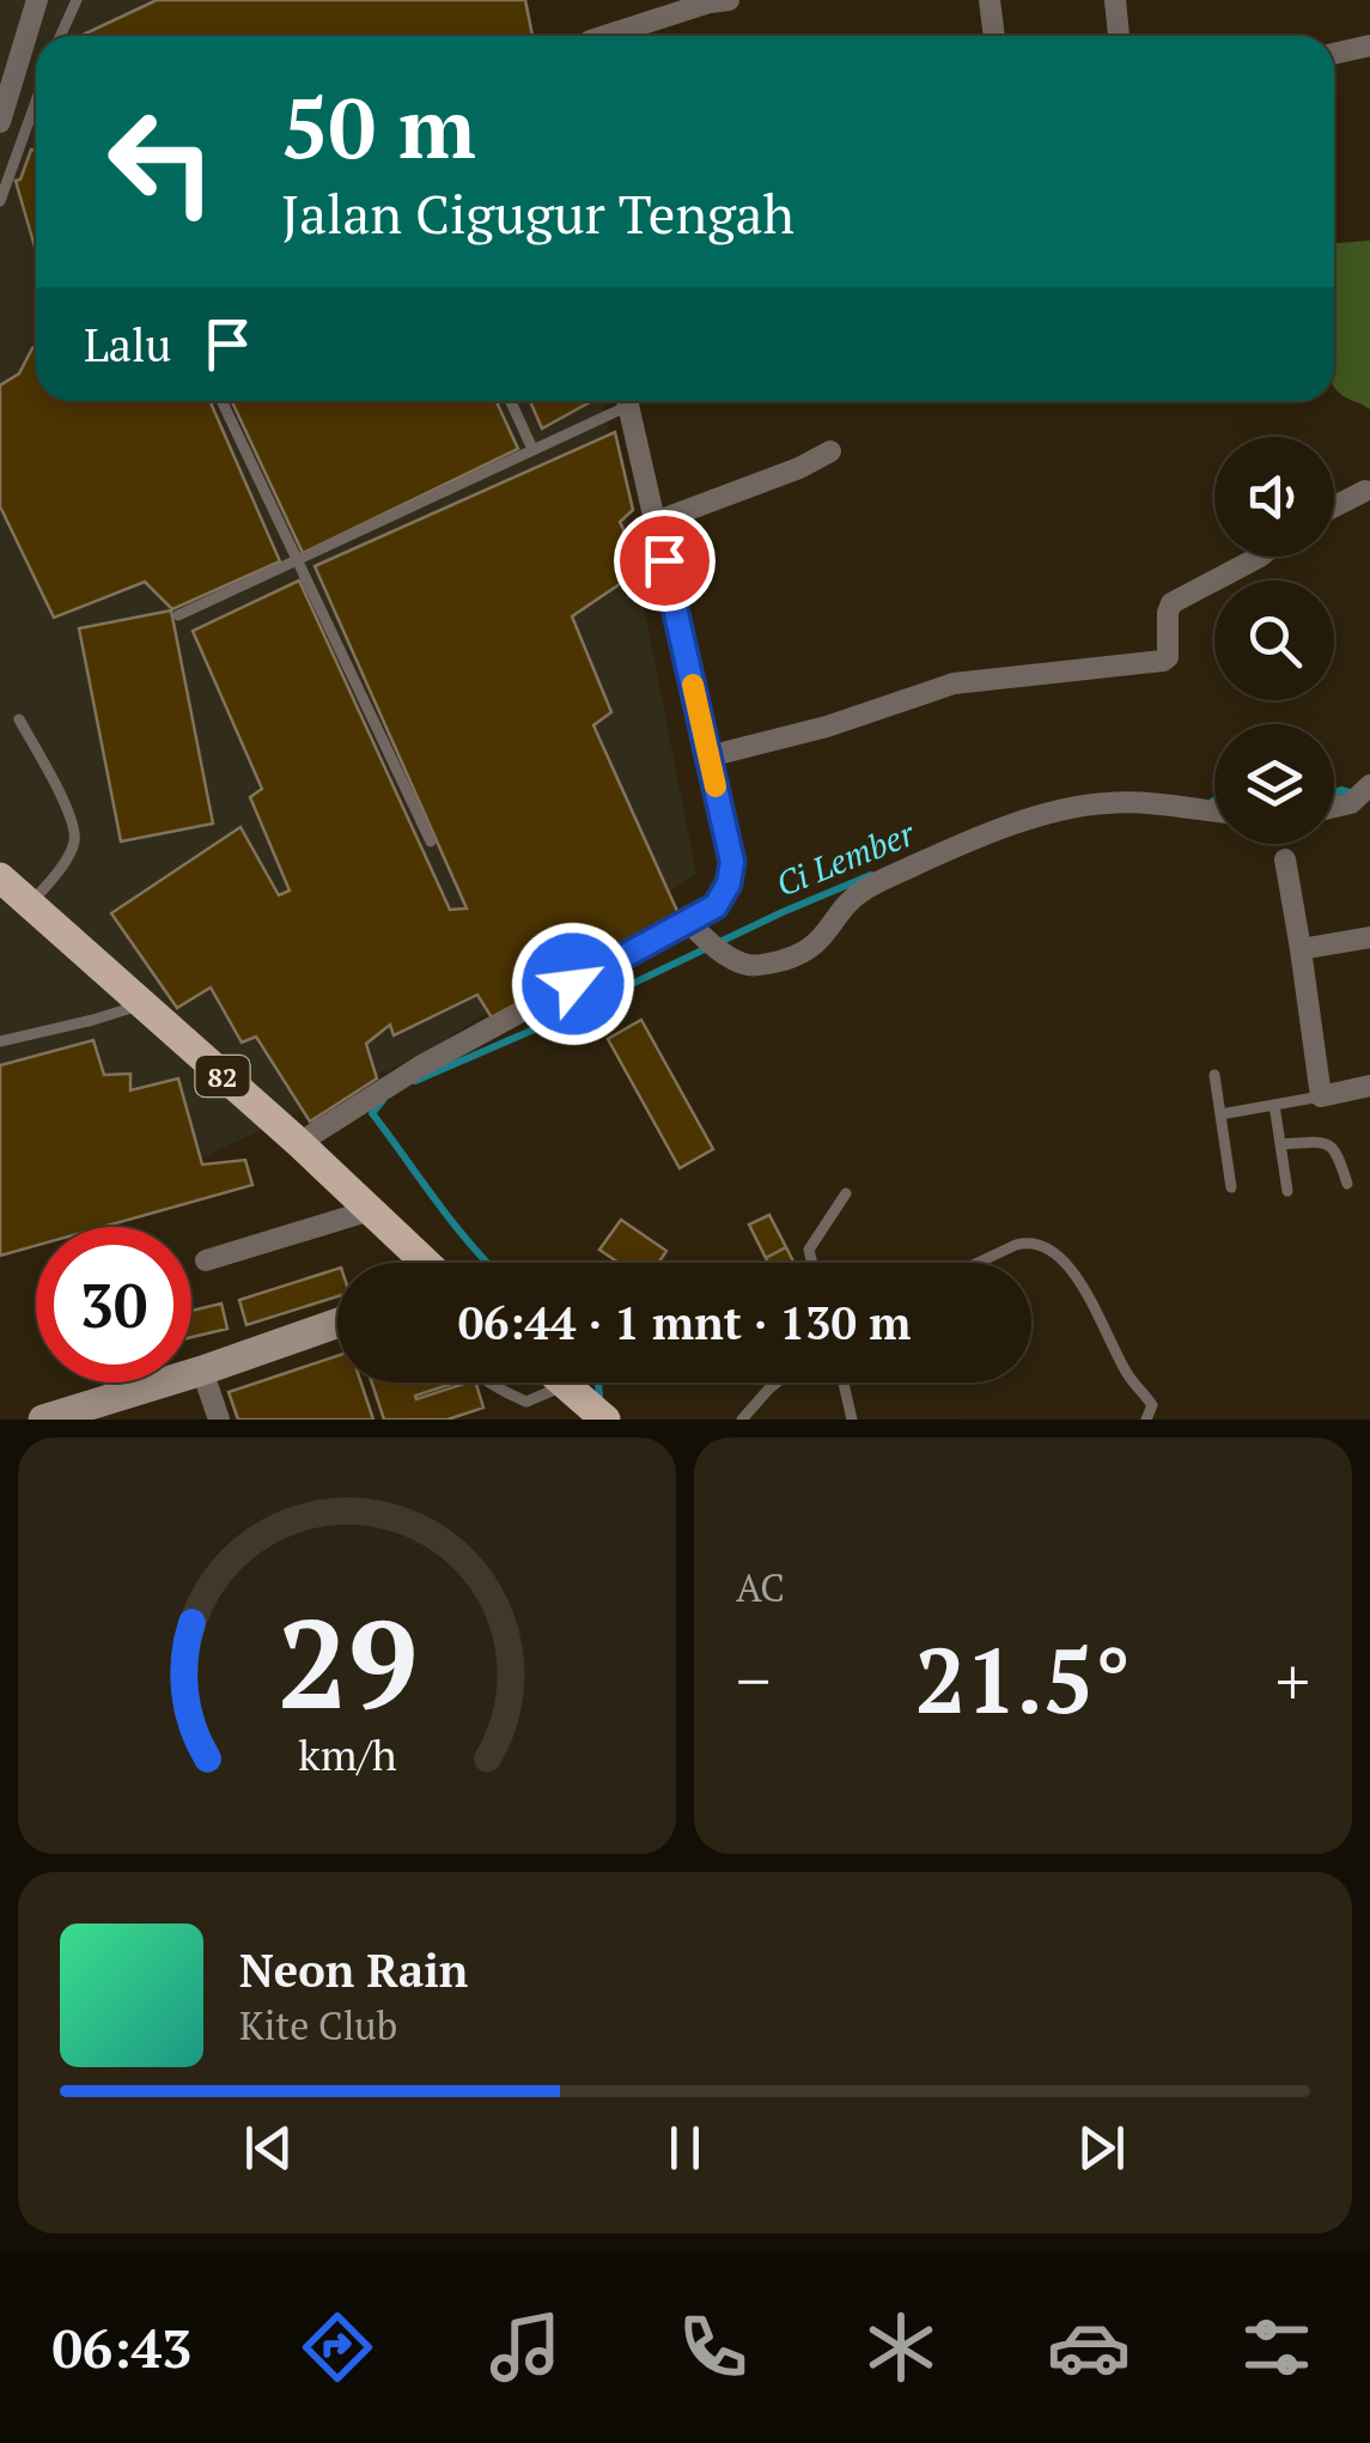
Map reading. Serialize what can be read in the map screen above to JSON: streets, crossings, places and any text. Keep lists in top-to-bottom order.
{
  "streets": {
    "main road": ["82"]
  },
  "water": ["Ci Lember"],
  "page": {
    "turn": ["50 m", "Jalan Cigugur Tengah"],
    "then": "Lalu",
    "limit": "30",
    "trip": "06:44 · 1 mnt · 130 m",
    "tile": "AC",
    "heat": ["−", "21.5°", "+"],
    "song": ["Neon Rain", "Kite Club"],
    "tabs": "06:43",
    "gauge": ["29", "km/h"]
  }
}
